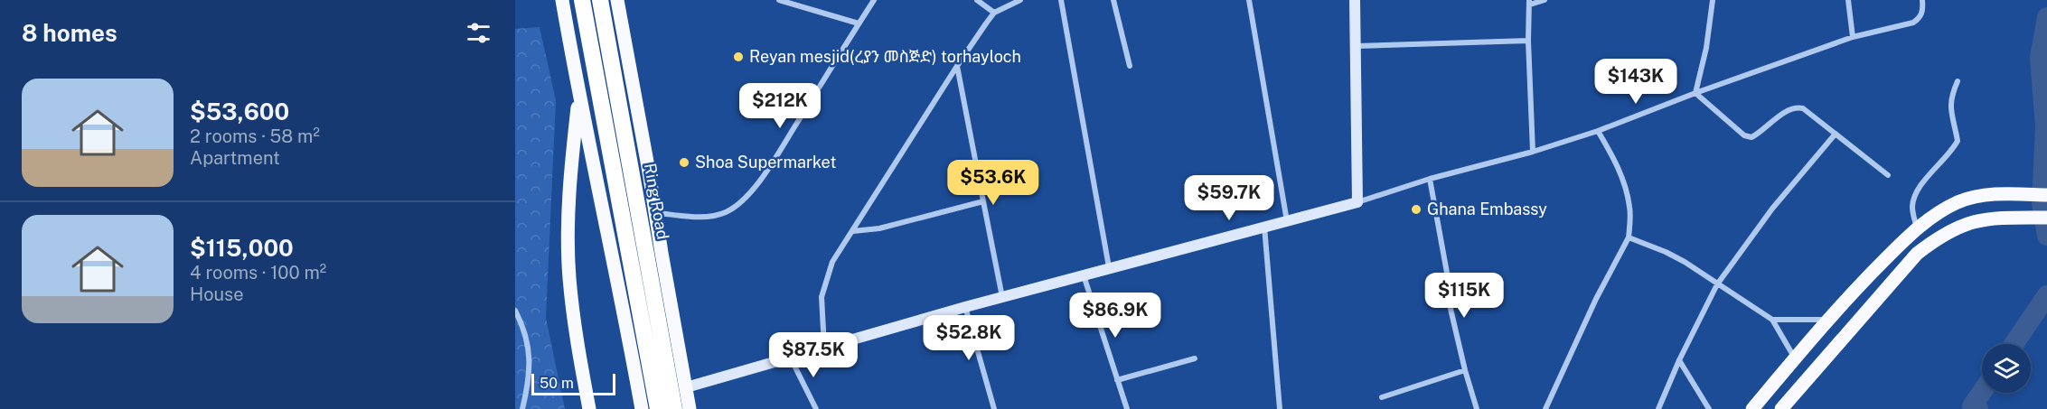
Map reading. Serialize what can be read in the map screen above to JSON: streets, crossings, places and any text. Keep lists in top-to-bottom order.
{
  "streets": {
    "highway": ["Ring Road"]
  },
  "places": ["Reyan mesjid(ረያን መስጅድ) torhayloch", "Shoa Supermarket", "Ghana Embassy"],
  "scale_bar": "50 m",
  "page": {
    "heading": "8 homes",
    "price": [
      "$143K",
      "$212K",
      "$53.6K",
      "$59.7K",
      "$115K",
      "$86.9K",
      "$52.8K",
      "$87.5K"
    ],
    "list": [
      {
        "name": "$53,600",
        "note": "2 rooms · 58 m² · Apartment"
      },
      {
        "name": "$115,000",
        "note": "4 rooms · 100 m² · House"
      }
    ],
    "scale": "50 m"
  }
}
